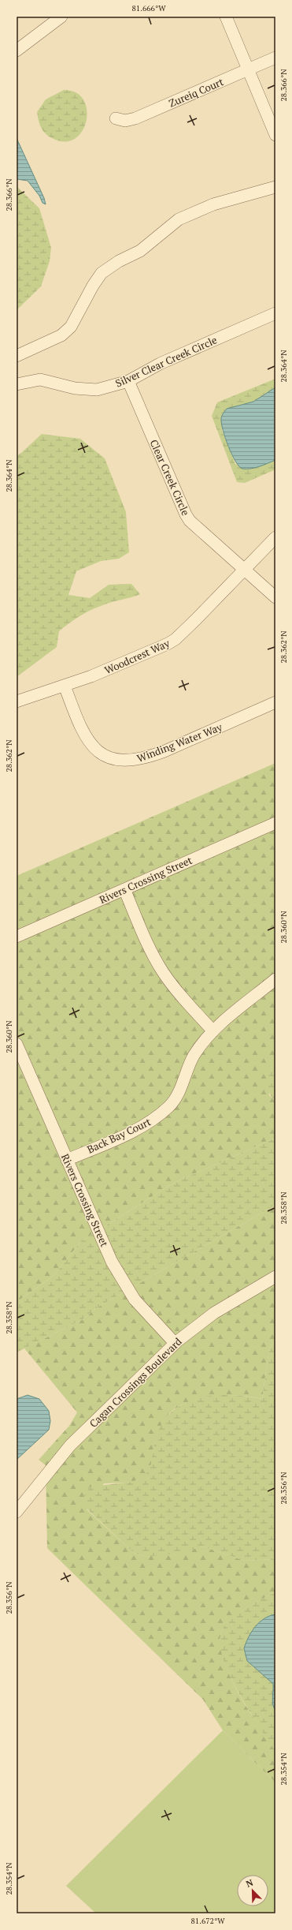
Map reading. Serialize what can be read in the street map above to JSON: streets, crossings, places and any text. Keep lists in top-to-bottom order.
{
  "streets": {
    "street": [
      "Zureiq Court",
      "Silver Clear Creek Circle",
      "Clear Creek Circle",
      "Woodcrest Way",
      "Winding Water Way",
      "Rivers Crossing Street",
      "Back Bay Court",
      "Cagan Crossings Boulevard"
    ]
  },
  "crossings": [
    ["Silver Clear Creek Circle", "Clear Creek Circle"],
    ["Clear Creek Circle", "Woodcrest Way"],
    ["Woodcrest Way", "Winding Water Way"],
    ["Rivers Crossing Street", "Back Bay Court"],
    ["Rivers Crossing Street", "Cagan Crossings Boulevard"]
  ],
  "north": "top left",
  "coordinates": [
    "81.666°W",
    "28.366°N",
    "28.364°N",
    "28.362°N",
    "28.360°N",
    "28.358°N",
    "28.356°N",
    "28.354°N",
    "81.672°W"
  ]
}
